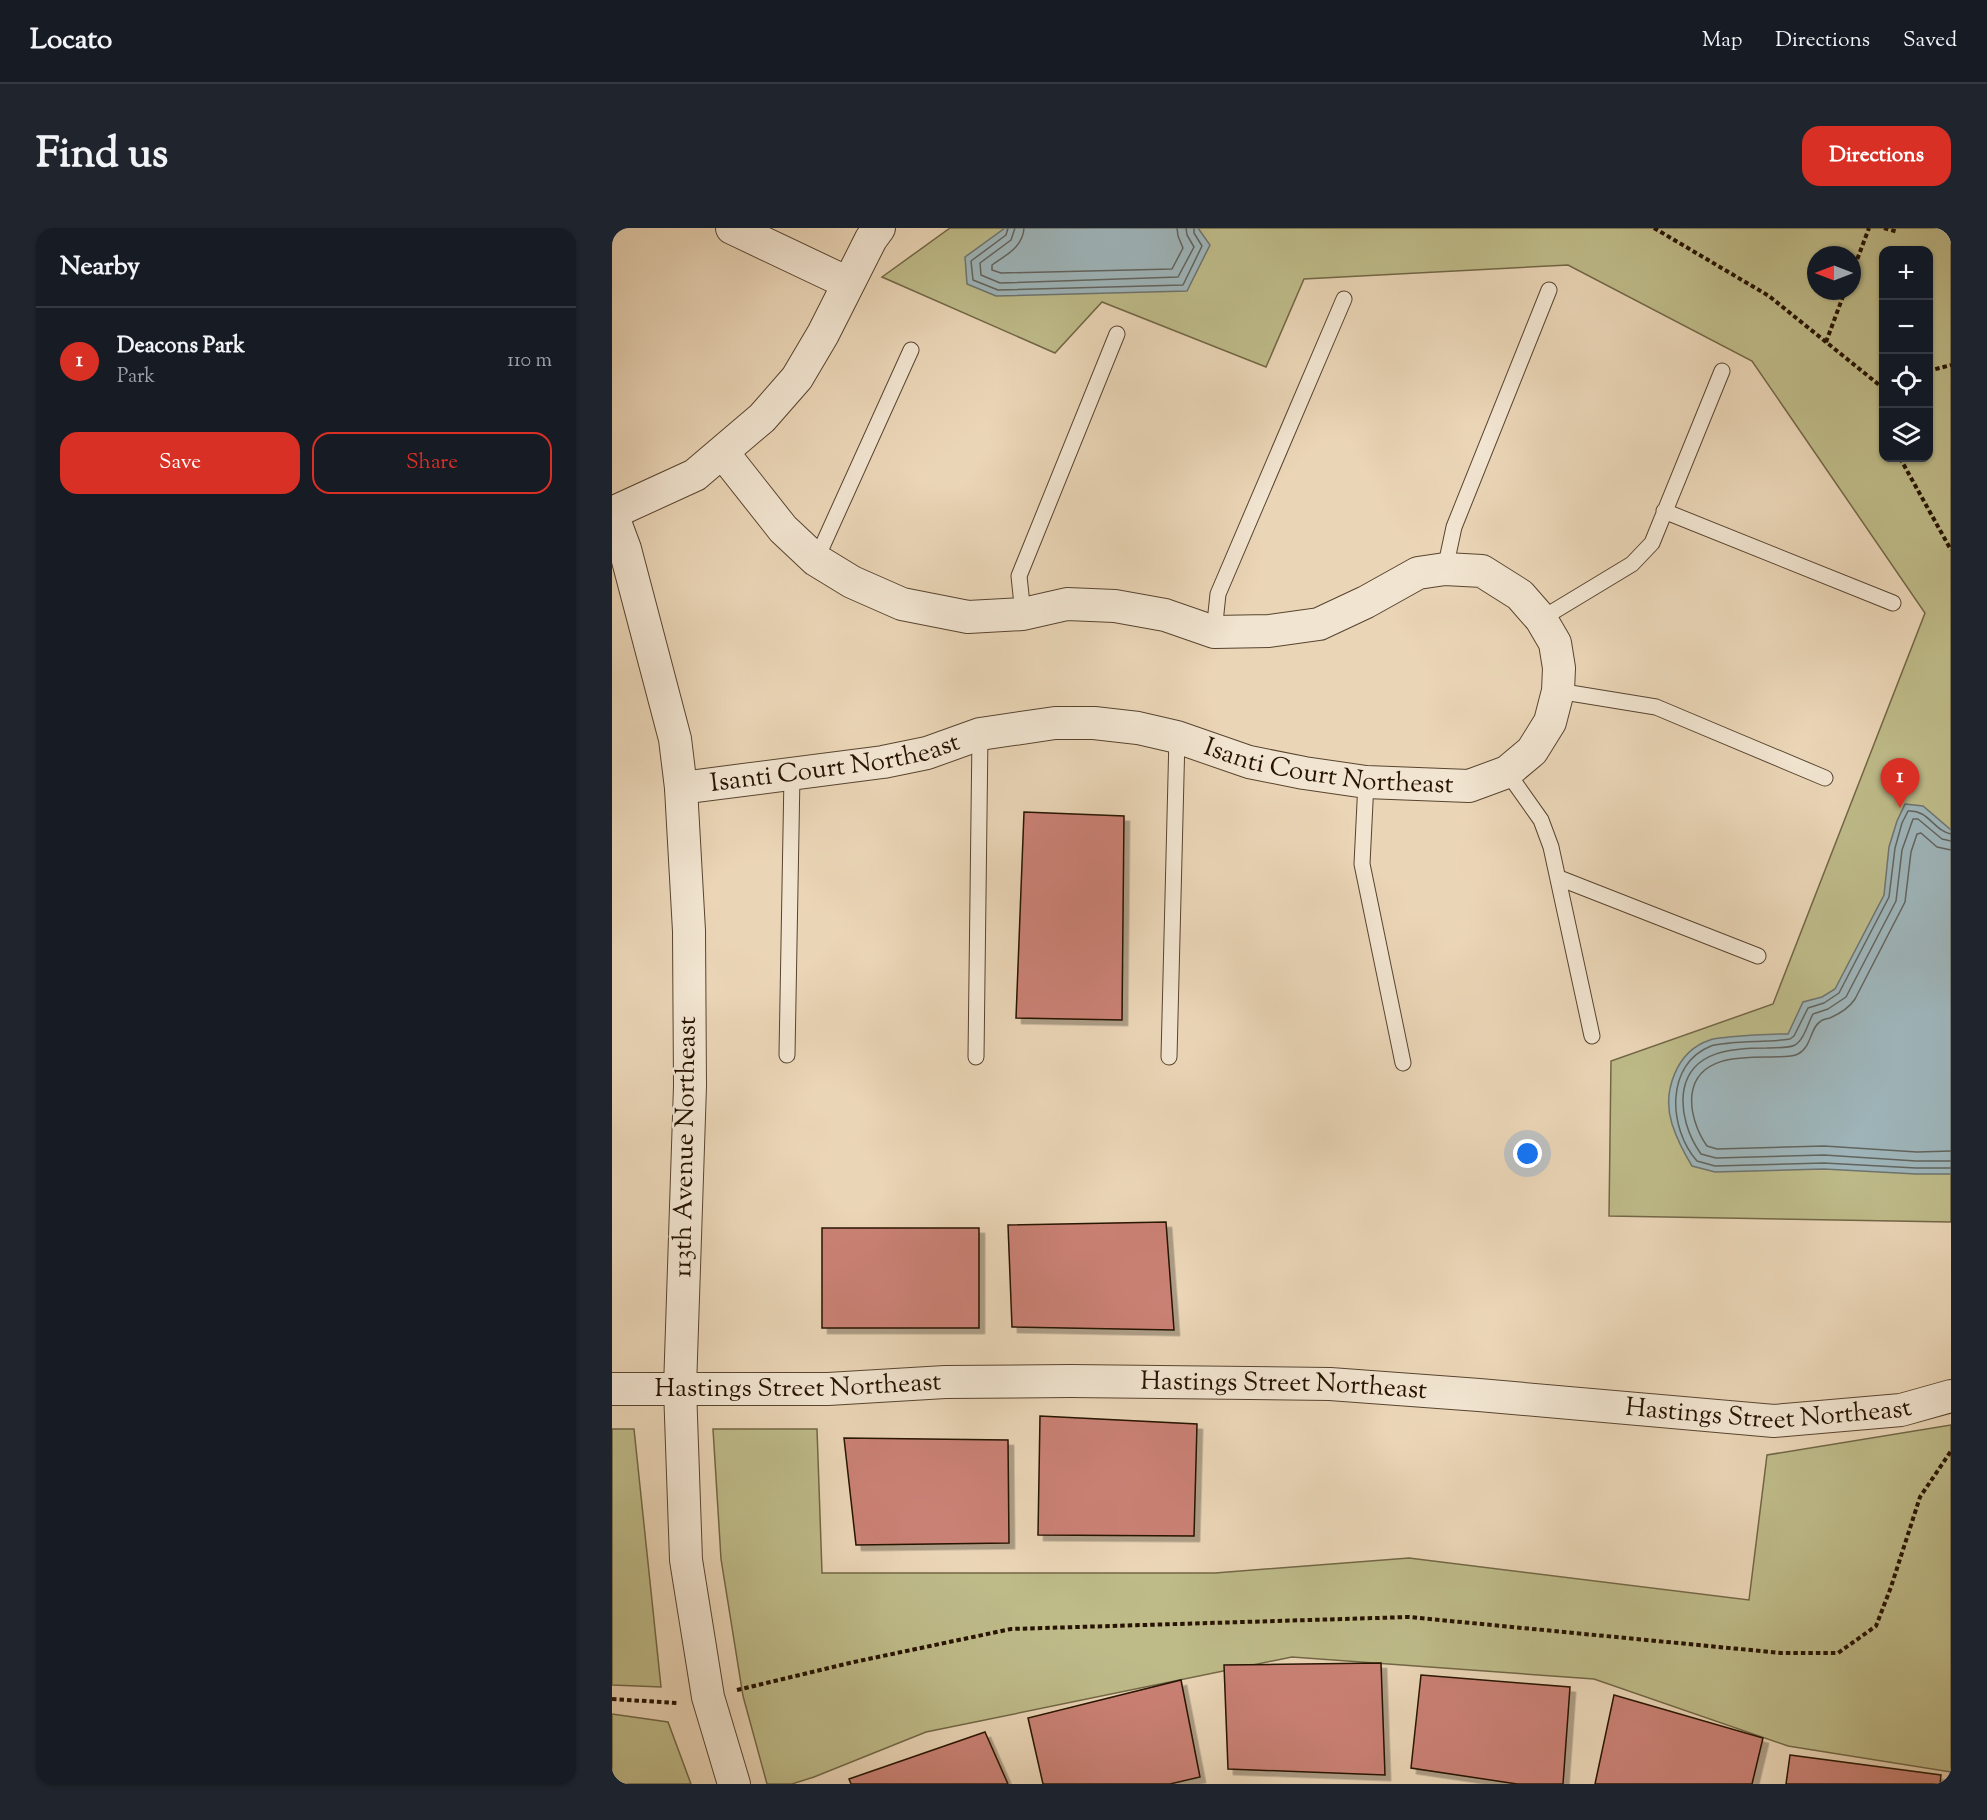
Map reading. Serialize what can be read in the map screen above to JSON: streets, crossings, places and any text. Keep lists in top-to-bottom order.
{
  "streets": {
    "street": ["Isanti Court Northeast", "113th Avenue Northeast", "Hastings Street Northeast"]
  },
  "crossings": [
    ["Isanti Court Northeast", "113th Avenue Northeast"],
    ["113th Avenue Northeast", "Hastings Street Northeast"]
  ],
  "north": "left",
  "page": {
    "header": "Locato",
    "nav": ["Map", "Directions", "Saved"],
    "title": "Find us",
    "buttons": [
      "Directions",
      ["Save", "Share"]
    ],
    "heading": "Nearby",
    "map_buttons": ["+", "−"],
    "list": [
      {
        "mark": "1",
        "name": "Deacons Park",
        "note": "Park",
        "value": "110 m"
      }
    ],
    "pins": "1"
  }
}
